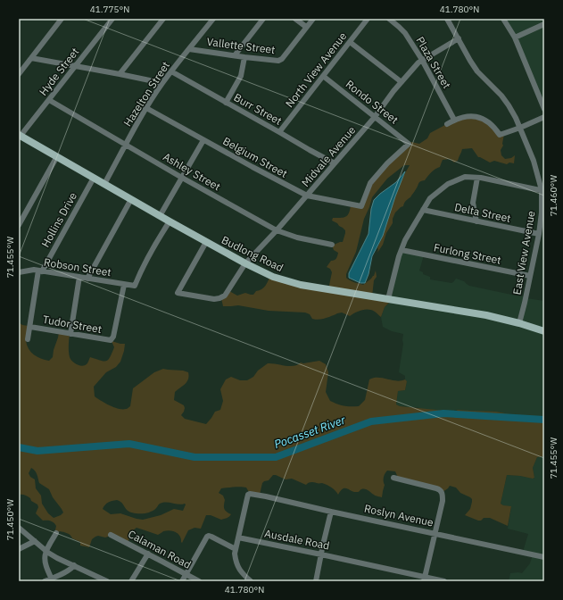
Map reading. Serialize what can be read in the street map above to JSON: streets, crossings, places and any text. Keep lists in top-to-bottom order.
{
  "streets": {
    "main road": ["Budlong Road"],
    "street": [
      "Vallette Street",
      "Plaza Street",
      "North View Avenue",
      "Hyde Street",
      "Hazelton Street",
      "Rondo Street",
      "Burr Street",
      "Midvale Avenue",
      "Belgium Street",
      "Ashley Street",
      "Delta Street",
      "Hollins Drive",
      "East View Avenue",
      "Furlong Street",
      "Robson Street",
      "Tudor Street",
      "Roslyn Avenue",
      "Ausdale Road",
      "Calaman Road"
    ]
  },
  "crossings": [
    ["Vallette Street", "Hazelton Street"],
    ["Plaza Street", "Midvale Avenue"],
    ["North View Avenue", "Rondo Street"],
    ["North View Avenue", "Burr Street"],
    ["Hyde Street", "Ashley Street"],
    ["Hyde Street", "Budlong Road"],
    ["Hazelton Street", "Burr Street"],
    ["Hazelton Street", "Belgium Street"],
    ["Hazelton Street", "Ashley Street"],
    ["Hazelton Street", "Budlong Road"],
    ["Rondo Street", "Midvale Avenue"],
    ["Rondo Street", "Belgium Street"],
    ["Burr Street", "Midvale Avenue"],
    ["Midvale Avenue", "Belgium Street"],
    ["Midvale Avenue", "Ashley Street"],
    ["Midvale Avenue", "East View Avenue"],
    ["Midvale Avenue", "Budlong Road"],
    ["Delta Street", "East View Avenue"],
    ["Hollins Drive", "Budlong Road"],
    ["Hollins Drive", "Robson Street"],
    ["East View Avenue", "Budlong Road"],
    ["East View Avenue", "Furlong Street"],
    ["Budlong Road", "Robson Street"],
    ["Robson Street", "Tudor Street"],
    ["Roslyn Avenue", "Ausdale Road"]
  ],
  "water": ["Pocasset River"],
  "coordinates": [
    "41.775°N",
    "41.780°N",
    "71.460°W",
    "71.455°W",
    "71.450°W"
  ]
}
